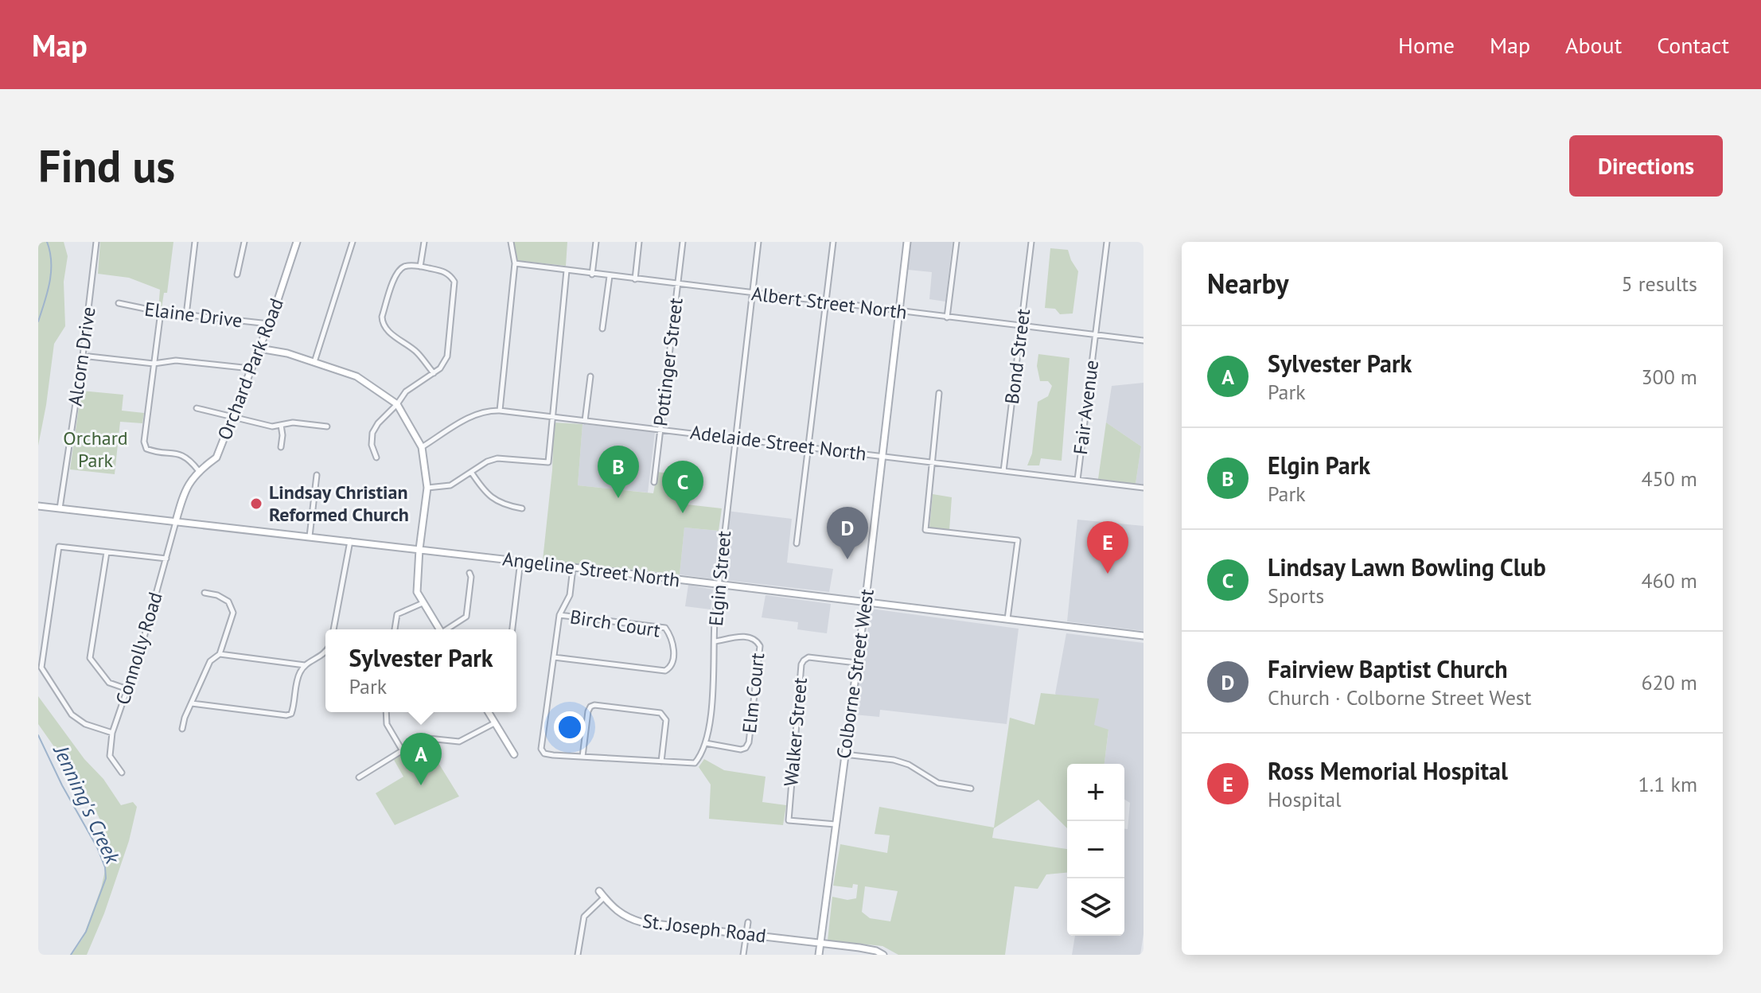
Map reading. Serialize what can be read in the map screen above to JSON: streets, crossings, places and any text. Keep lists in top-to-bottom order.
{
  "streets": {
    "main road": [
      "Orchard Park Road",
      "Angeline Street North",
      "Colborne Street West",
      "St. Joseph Road"
    ],
    "street": [
      "Albert Street North",
      "Elaine Drive",
      "Alcorn Drive",
      "Bond Street",
      "Pottinger Street",
      "Fair Avenue",
      "Adelaide Street North",
      "Elgin Street",
      "Birch Court",
      "Connolly Road",
      "Elm Court",
      "Walker Street"
    ]
  },
  "crossings": [
    ["Albert Street North", "Bond Street"],
    ["Albert Street North", "Pottinger Street"],
    ["Albert Street North", "Fair Avenue"],
    ["Albert Street North", "Elgin Street"],
    ["Albert Street North", "Colborne Street West"],
    ["Elaine Drive", "Orchard Park Road"],
    ["Alcorn Drive", "Angeline Street North"],
    ["Bond Street", "Adelaide Street North"],
    ["Pottinger Street", "Adelaide Street North"],
    ["Orchard Park Road", "Angeline Street North"],
    ["Orchard Park Road", "Connolly Road"],
    ["Fair Avenue", "Adelaide Street North"],
    ["Adelaide Street North", "Elgin Street"],
    ["Adelaide Street North", "Colborne Street West"],
    ["Angeline Street North", "Elgin Street"],
    ["Angeline Street North", "Connolly Road"],
    ["Angeline Street North", "Colborne Street West"],
    ["Elgin Street", "Elm Court"],
    ["Colborne Street West", "Walker Street"],
    ["Colborne Street West", "St. Joseph Road"]
  ],
  "water": ["Jenning's Creek"],
  "parks": ["Orchard Park"],
  "places": ["Lindsay Christian Reformed Church"],
  "page": {
    "header": "Map",
    "nav": [
      "Home",
      "Map",
      "About",
      "Contact"
    ],
    "buttons": "Directions",
    "title": "Find us",
    "heading": ["Nearby", "5 results"],
    "list": [
      {
        "mark": "A",
        "name": "Sylvester Park",
        "note": "Park",
        "value": "300 m"
      },
      {
        "mark": "B",
        "name": "Elgin Park",
        "note": "Park",
        "value": "450 m"
      },
      {
        "mark": "C",
        "name": "Lindsay Lawn Bowling Club",
        "note": "Sports",
        "value": "460 m"
      },
      {
        "mark": "D",
        "name": "Fairview Baptist Church",
        "note": "Church · Colborne Street West",
        "value": "620 m"
      },
      {
        "mark": "E",
        "name": "Ross Memorial Hospital",
        "note": "Hospital",
        "value": "1.1 km"
      }
    ],
    "pins": [
      "B",
      "C",
      "D",
      "E",
      "A"
    ],
    "popup": ["Sylvester Park", "Park"],
    "map_buttons": ["+", "−"]
  }
}
